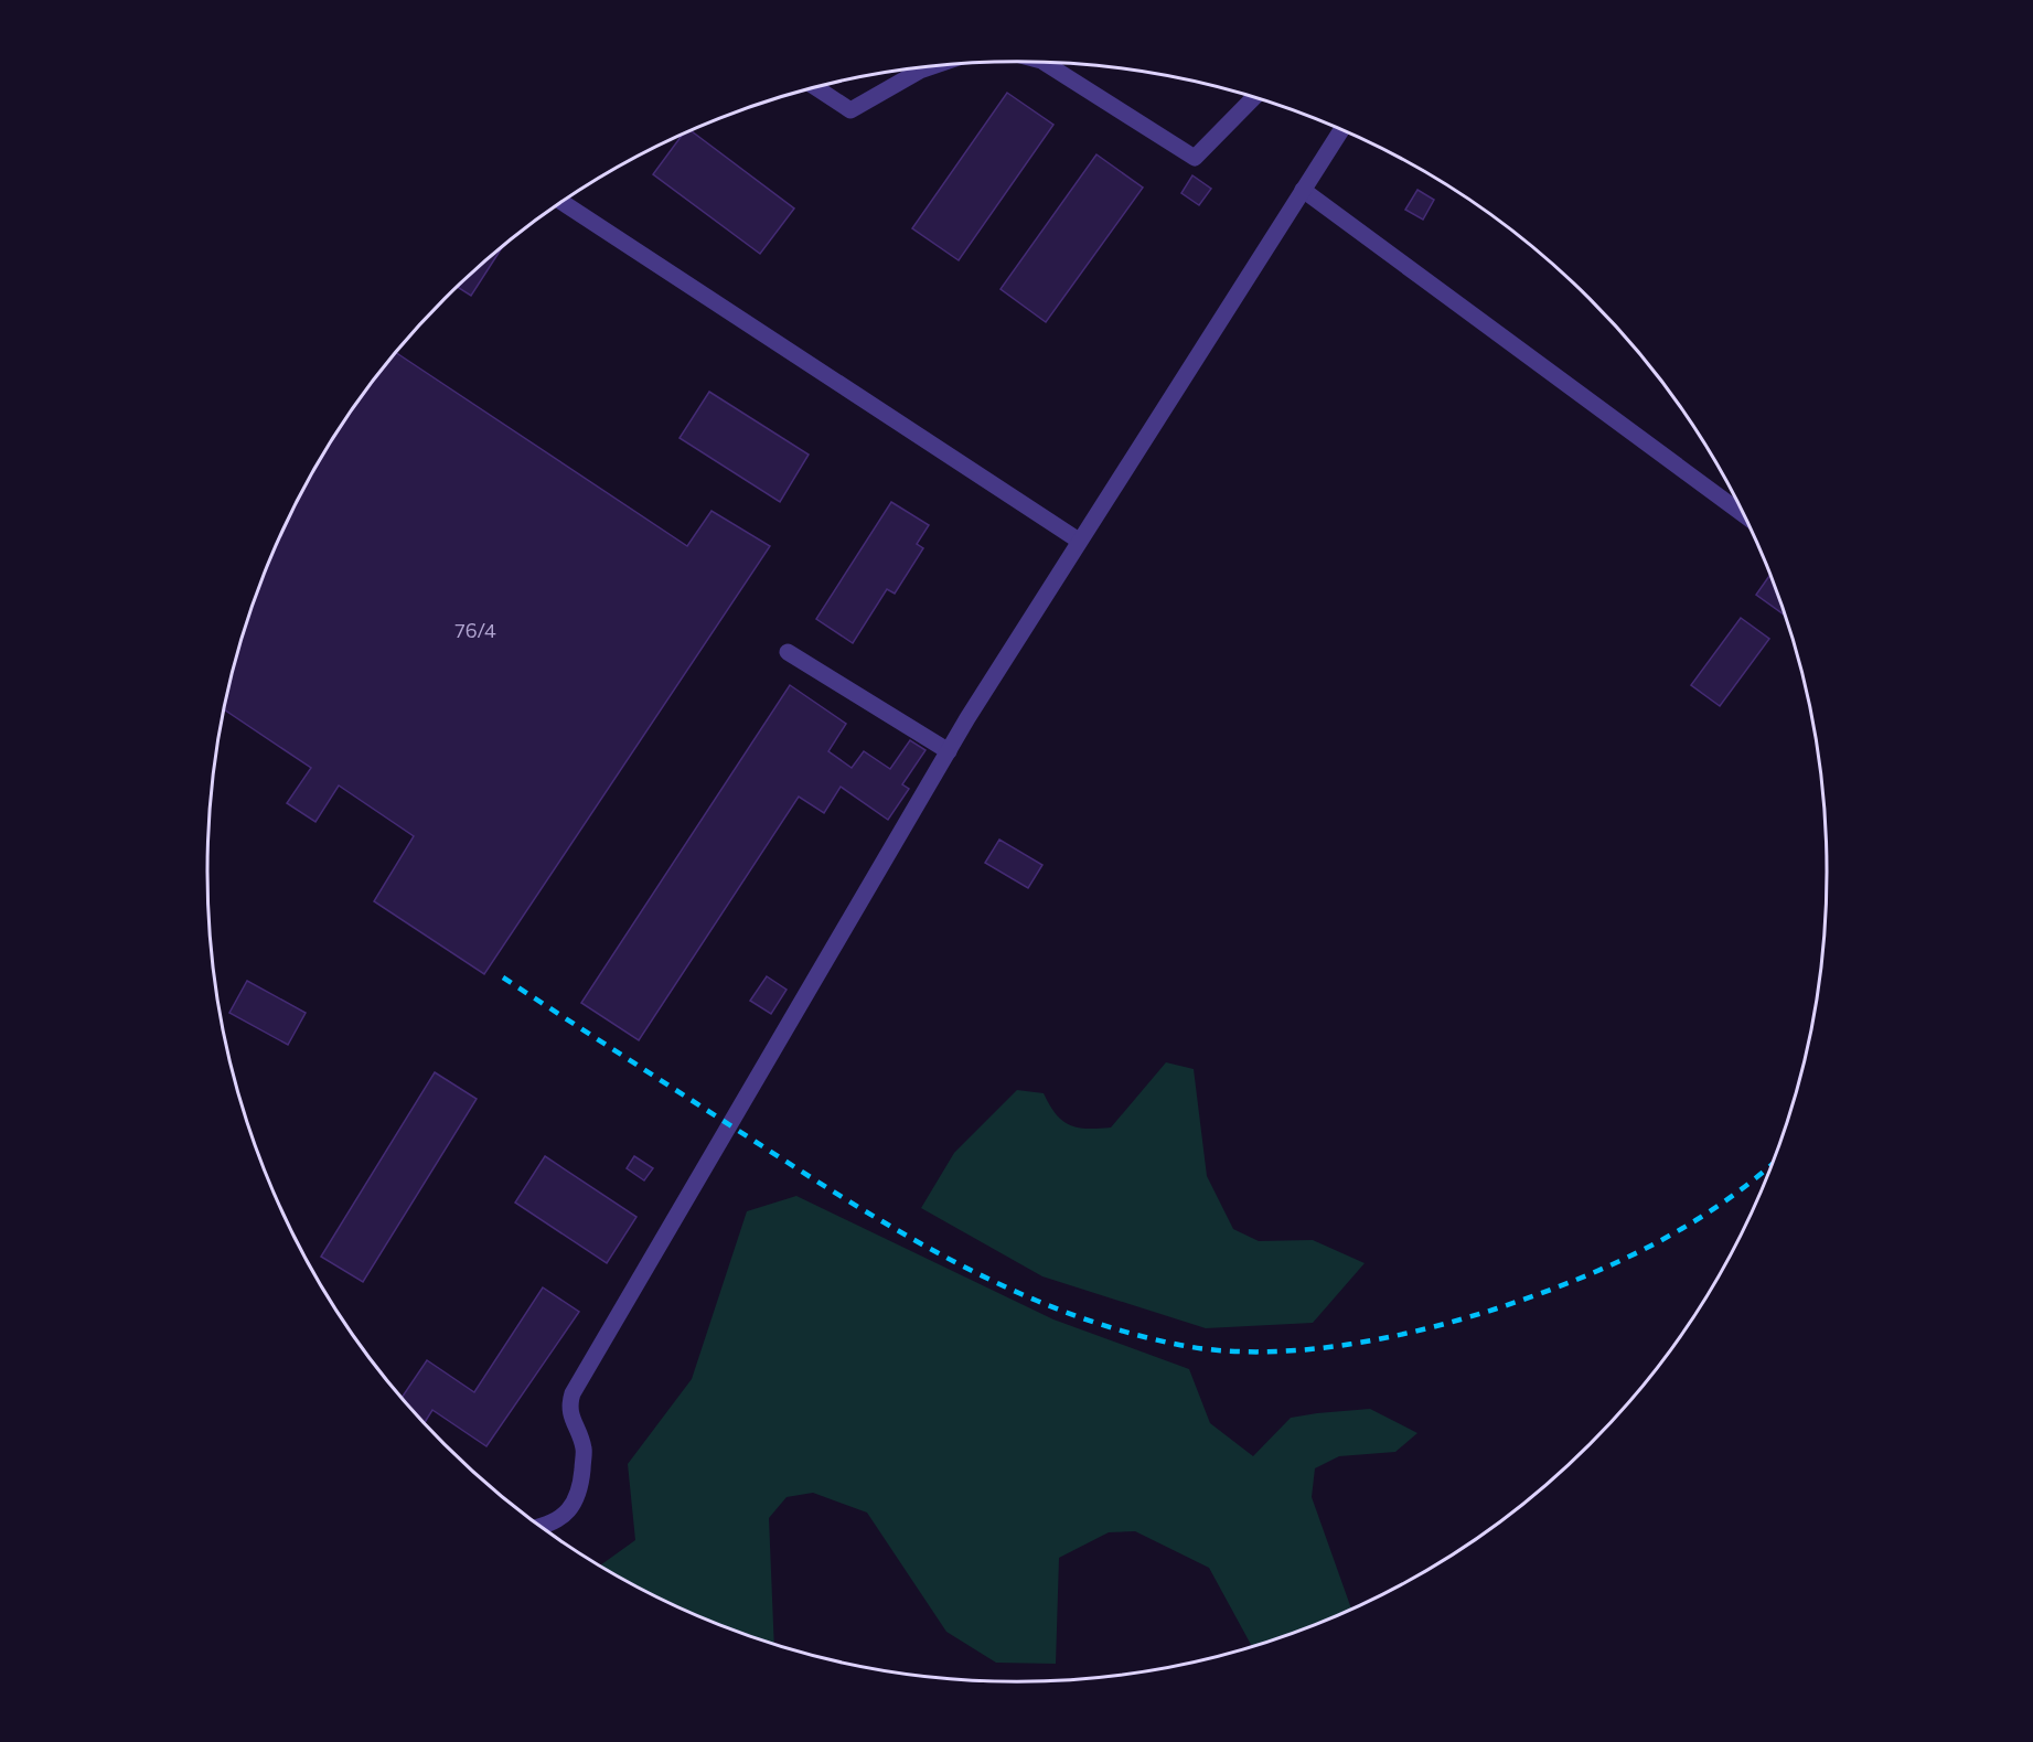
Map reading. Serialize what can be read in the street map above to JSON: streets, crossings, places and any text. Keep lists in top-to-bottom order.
{
  "house_numbers": ["76/4"]
}
